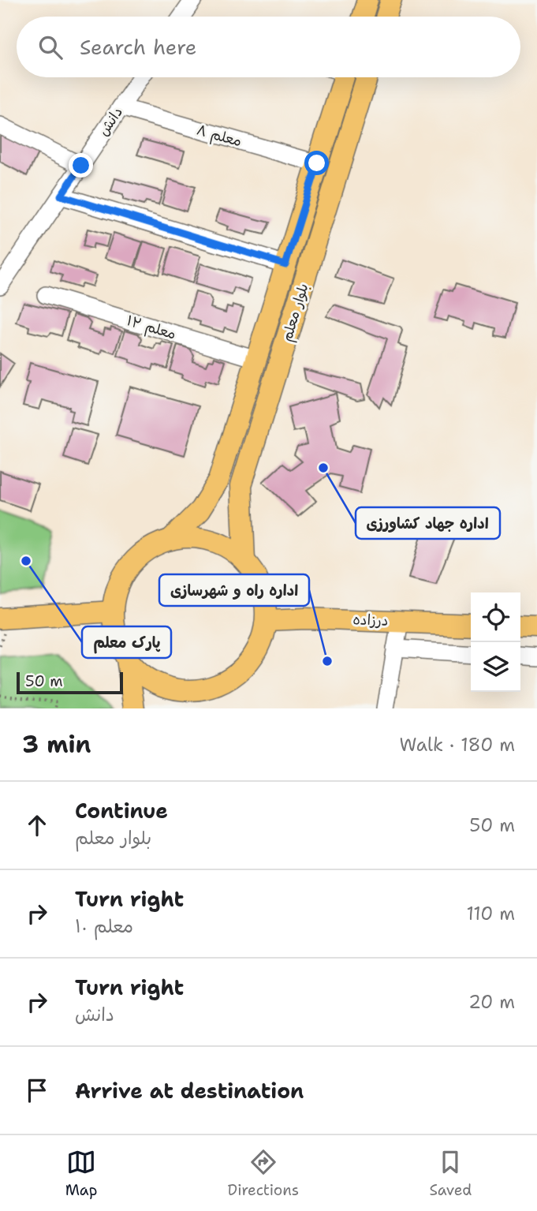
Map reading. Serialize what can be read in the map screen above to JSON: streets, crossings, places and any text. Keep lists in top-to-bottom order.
{
  "streets": {
    "main road": ["بلوار معلم", "درزاده"],
    "street": ["دانش", "معلم ۸", "معلم ۱۲"]
  },
  "crossings": [
    ["دانش", "معلم ۸"],
    ["معلم ۸", "بلوار معلم"],
    ["بلوار معلم", "معلم ۱۲"],
    ["بلوار معلم", "درزاده"]
  ],
  "places": ["اداره جهاد کشاورزی", "پارک معلم", "اداره راه و شهرسازی"],
  "scale_bar": "50 m",
  "page": {
    "search": "Search here",
    "scale": "50 m",
    "heading": ["3 min", "Walk · 180 m"],
    "list": [
      ["Continue", "بلوار معلم", "50 m"],
      ["Turn right", "معلم ۱۰", "110 m"],
      ["Turn right", "دانش", "20 m"],
      "Arrive at destination"
    ],
    "nav": ["Map", "Directions", "Saved"]
  }
}
